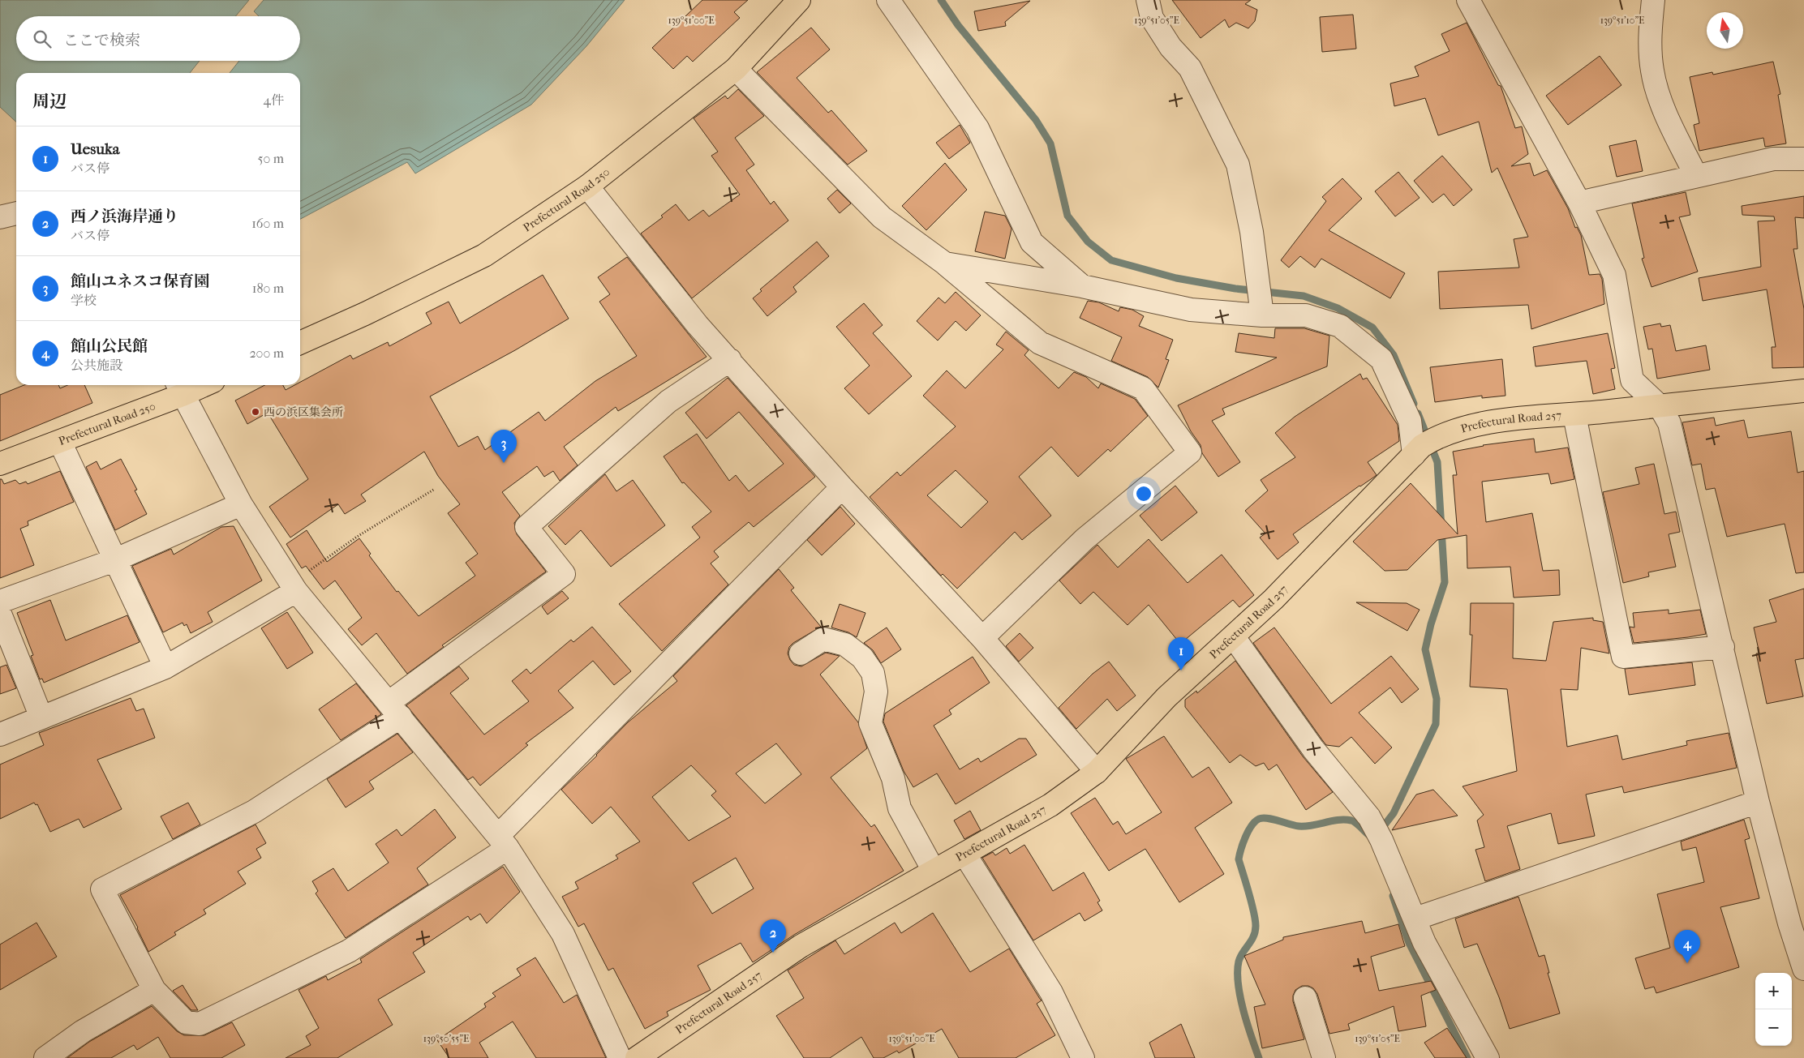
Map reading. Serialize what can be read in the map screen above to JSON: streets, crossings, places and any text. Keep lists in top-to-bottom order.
{
  "streets": {
    "main road": ["Prefectural Road 250", "Prefectural Road 257"]
  },
  "places": ["西の浜区集会所"],
  "north": "top",
  "page": {
    "search": "ここで検索",
    "heading": ["周辺", "4件"],
    "list": [
      {
        "mark": "1",
        "name": "Uesuka",
        "note": "バス停",
        "value": "50 m"
      },
      {
        "mark": "2",
        "name": "西ノ浜海岸通り",
        "note": "バス停",
        "value": "160 m"
      },
      {
        "mark": "3",
        "name": "館山ユネスコ保育園",
        "note": "学校",
        "value": "180 m"
      },
      {
        "mark": "4",
        "name": "館山公民館",
        "note": "公共施設",
        "value": "200 m"
      }
    ],
    "pins": [
      "3",
      "1",
      "2",
      "4"
    ],
    "map_buttons": ["+", "−"]
  },
  "coordinates": [
    "139°51'00\"E",
    "139°51'05\"E",
    "139°51'10\"E",
    "139°50'55\"E"
  ]
}
